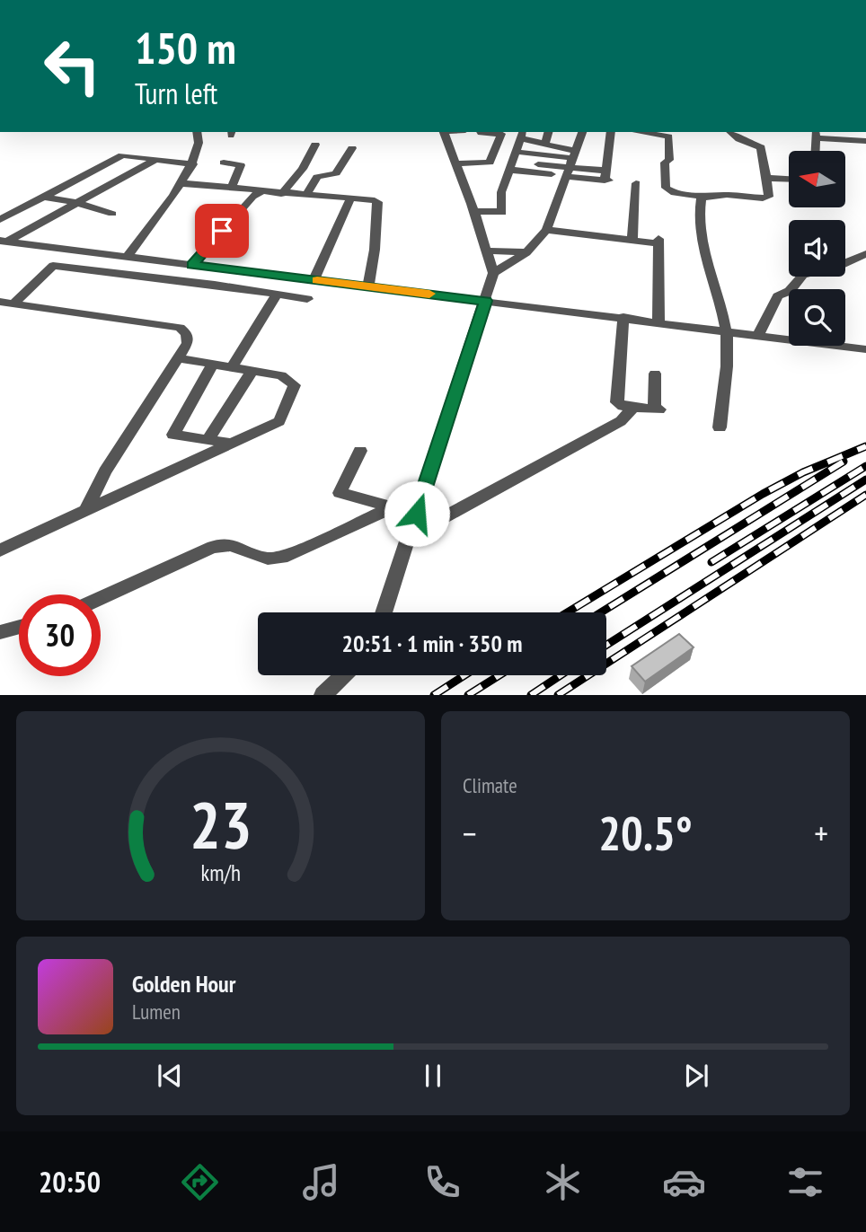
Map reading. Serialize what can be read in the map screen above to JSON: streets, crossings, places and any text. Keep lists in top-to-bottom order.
{
  "north": "left",
  "page": {
    "turn": ["150 m", "Turn left"],
    "limit": "30",
    "trip": "20:51 · 1 min · 350 m",
    "tile": "Climate",
    "heat": ["−", "20.5°", "+"],
    "song": ["Golden Hour", "Lumen"],
    "tabs": "20:50",
    "gauge": ["23", "km/h"]
  }
}
